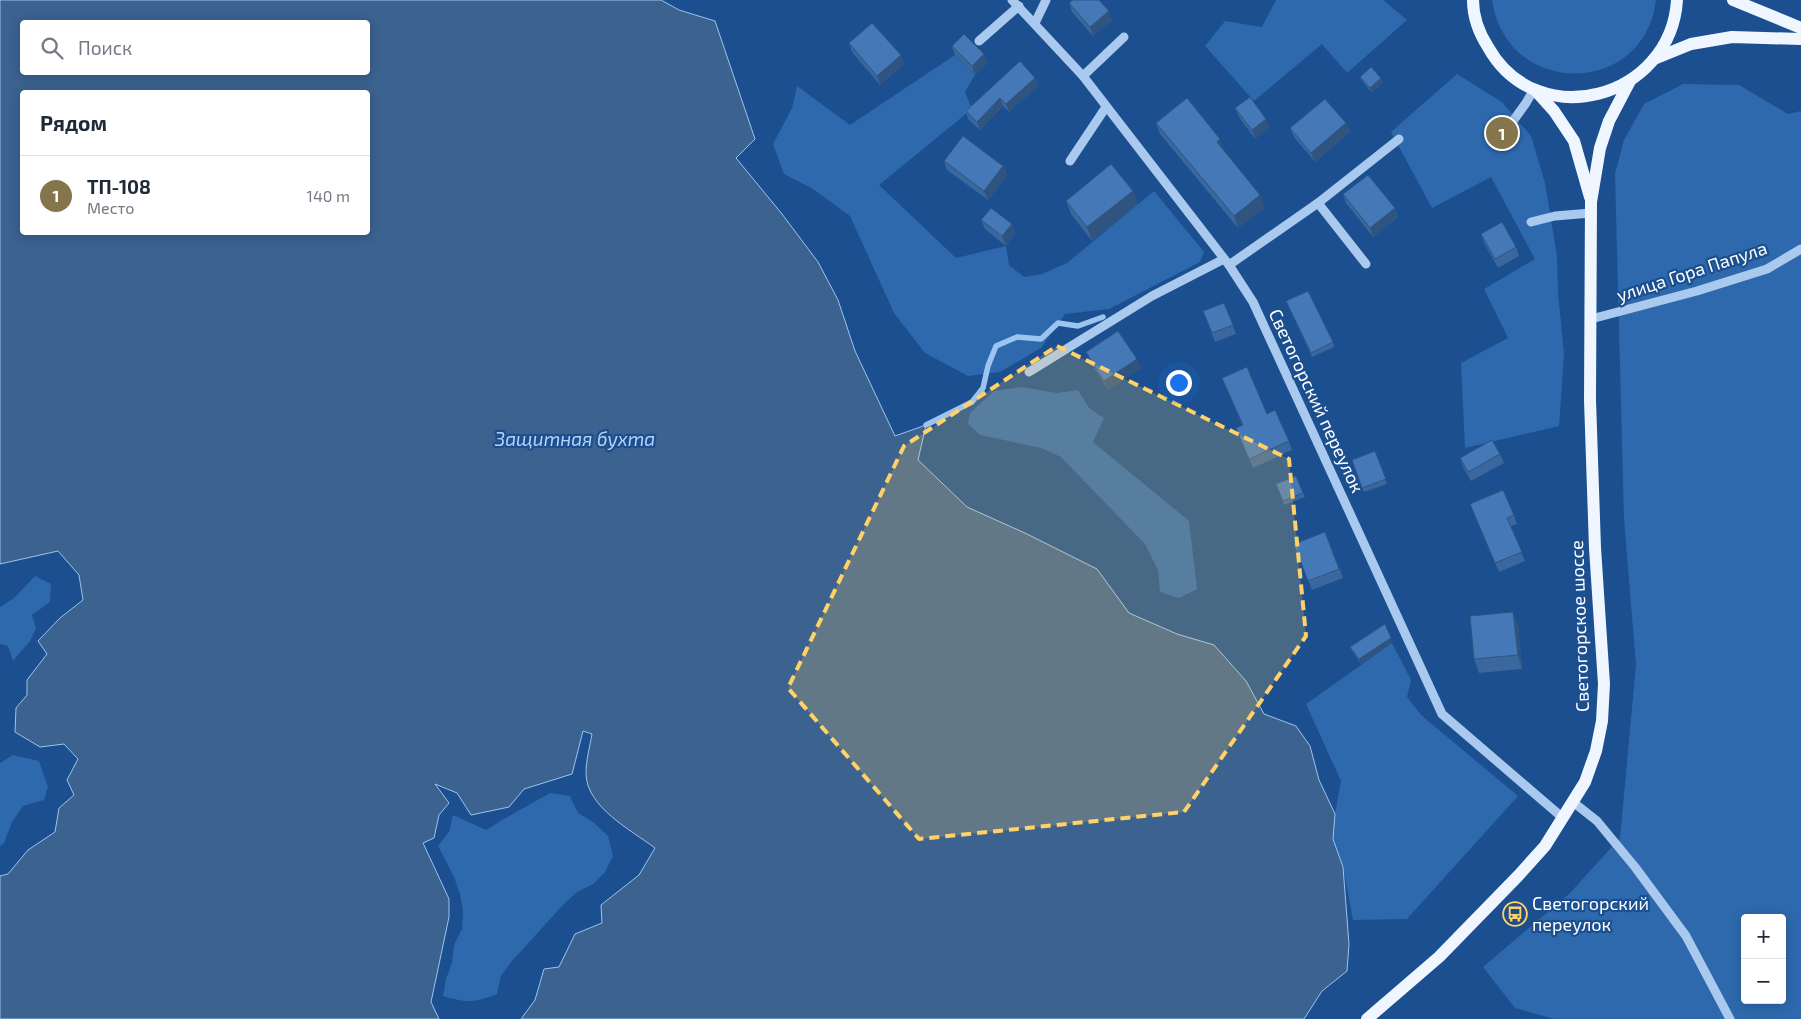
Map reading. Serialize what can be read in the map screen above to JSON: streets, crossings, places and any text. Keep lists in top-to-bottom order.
{
  "streets": {
    "main road": ["Светогорское шоссе"],
    "street": ["улица Гора Папула", "Светогорский переулок"]
  },
  "crossings": [
    ["улица Гора Папула", "Светогорское шоссе"],
    ["Светогорский переулок", "Светогорское шоссе"]
  ],
  "water": ["Защитная бухта"],
  "places": {
    "bus stop": ["Светогорский переулок"]
  },
  "page": {
    "search": "Поиск",
    "heading": "Рядом",
    "pins": "1",
    "list": [
      {
        "mark": "1",
        "name": "ТП-108",
        "note": "Место",
        "value": "140 m"
      }
    ],
    "map_buttons": ["+", "−"]
  }
}
